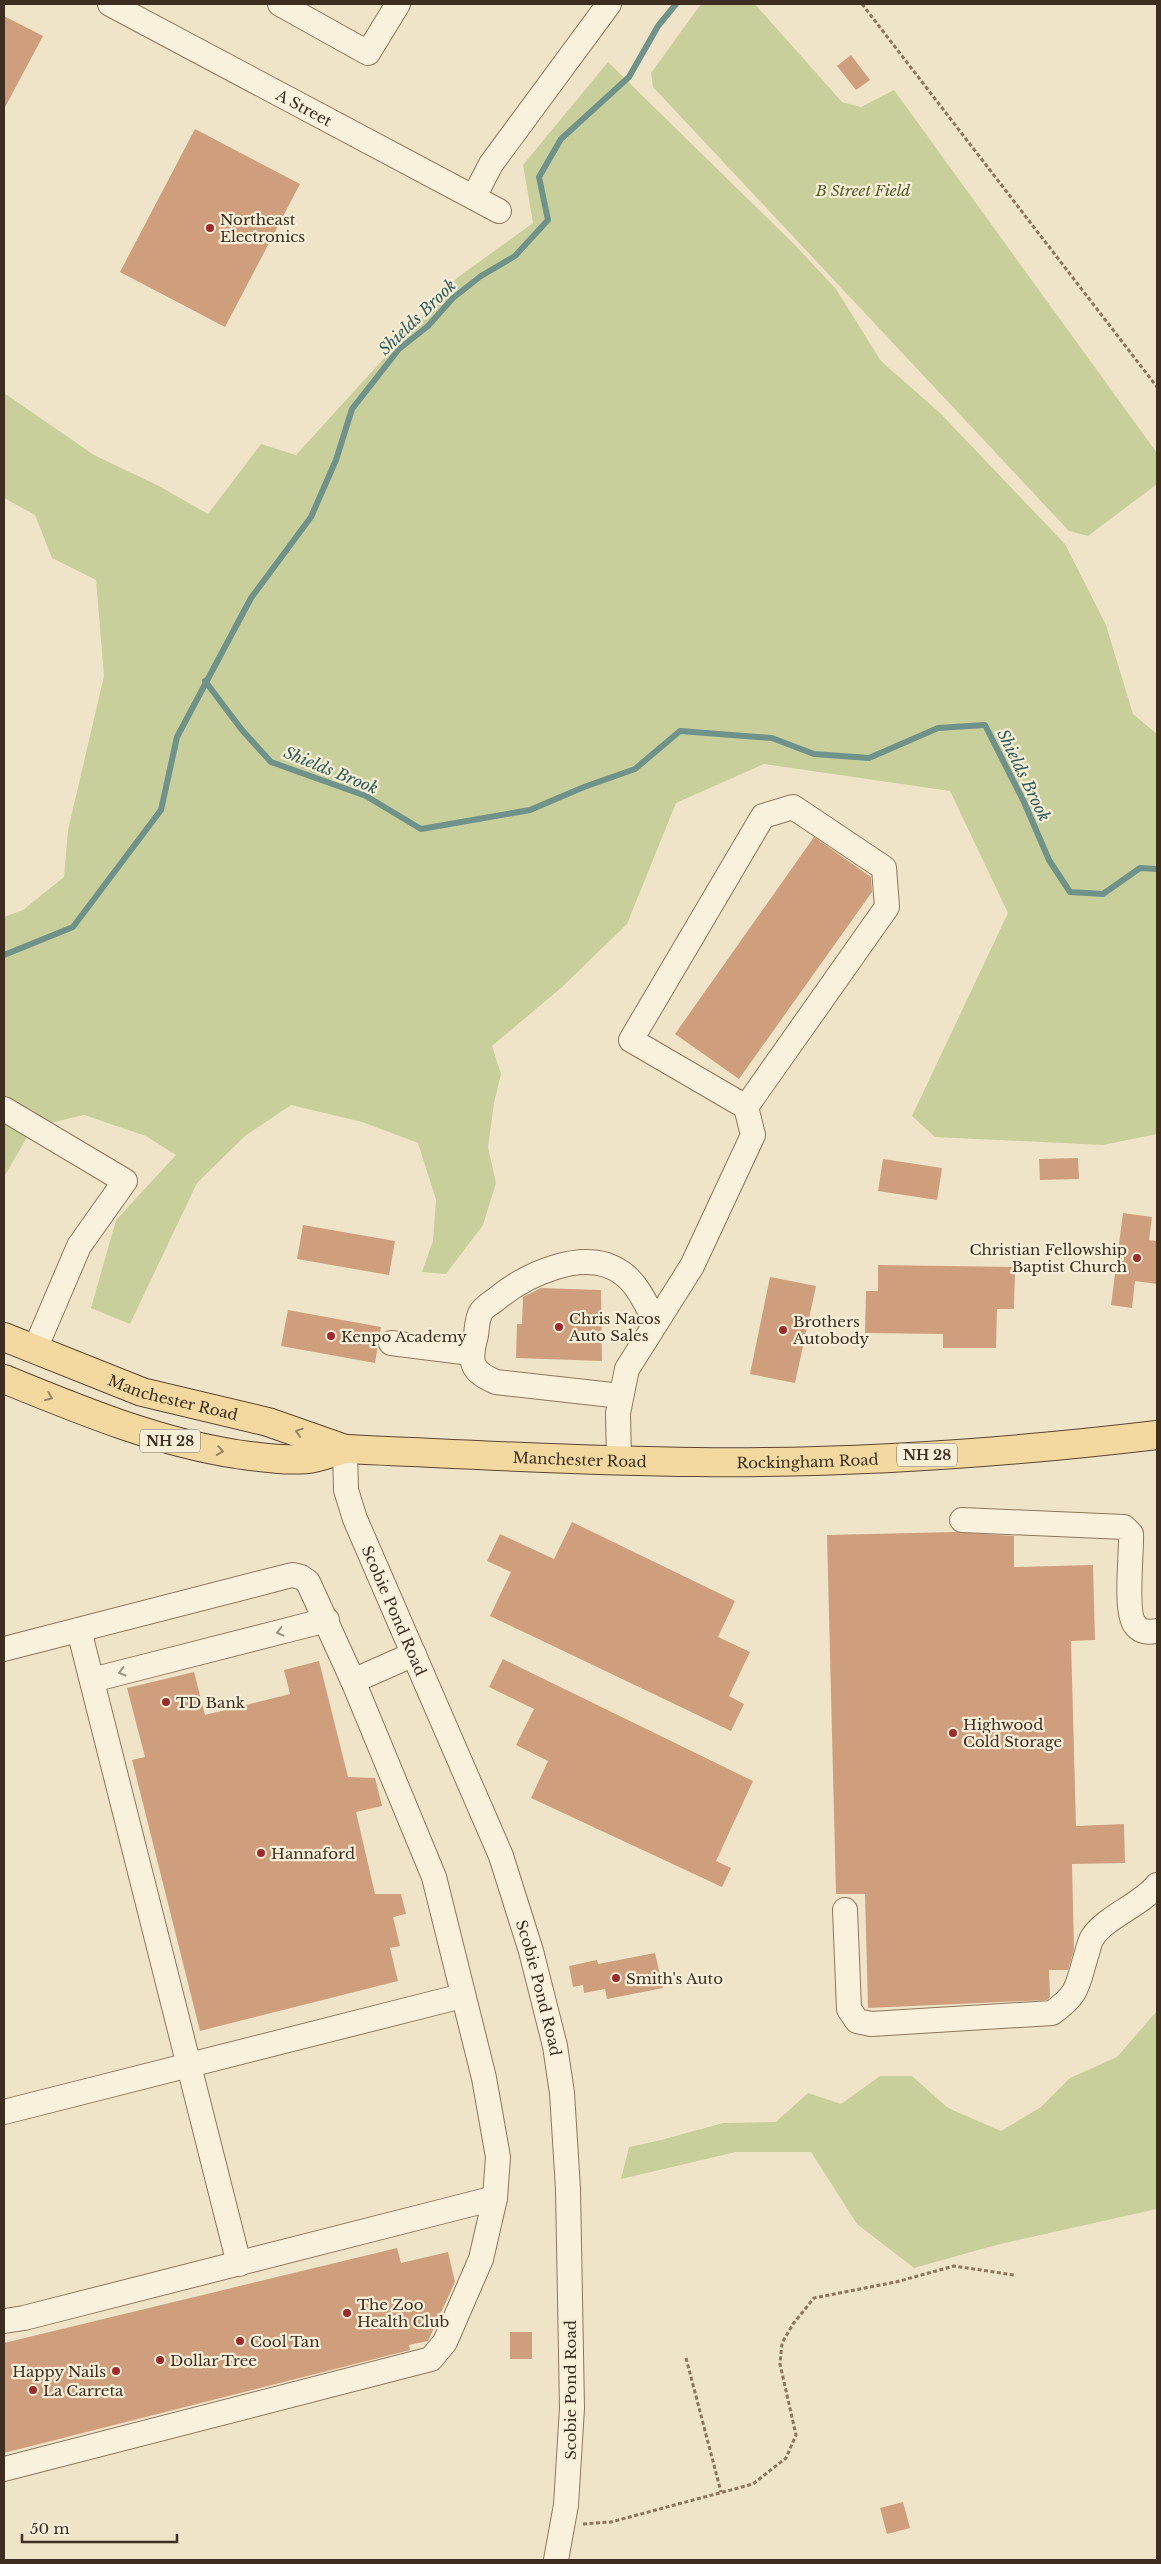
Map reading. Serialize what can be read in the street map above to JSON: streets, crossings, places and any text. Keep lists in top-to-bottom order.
{
  "streets": {
    "main road": ["Manchester Road", "NH 28", "Rockingham Road"],
    "street": ["A Street", "Scobie Pond Road"]
  },
  "crossings": [
    ["Manchester Road", "Rockingham Road"],
    ["Manchester Road", "Scobie Pond Road"]
  ],
  "water": ["Shields Brook"],
  "parks": ["B Street Field"],
  "places": [
    "Northeast Electronics",
    "Christian Fellowship Baptist Church",
    "Chris Nacos Auto Sales",
    "Brothers Autobody",
    "Kenpo Academy",
    "TD Bank",
    "Highwood Cold Storage",
    "Hannaford",
    "Smith's Auto",
    "The Zoo Health Club",
    "Cool Tan",
    "Dollar Tree",
    "Happy Nails",
    "La Carreta"
  ],
  "scale_bar": "50 m"
}
